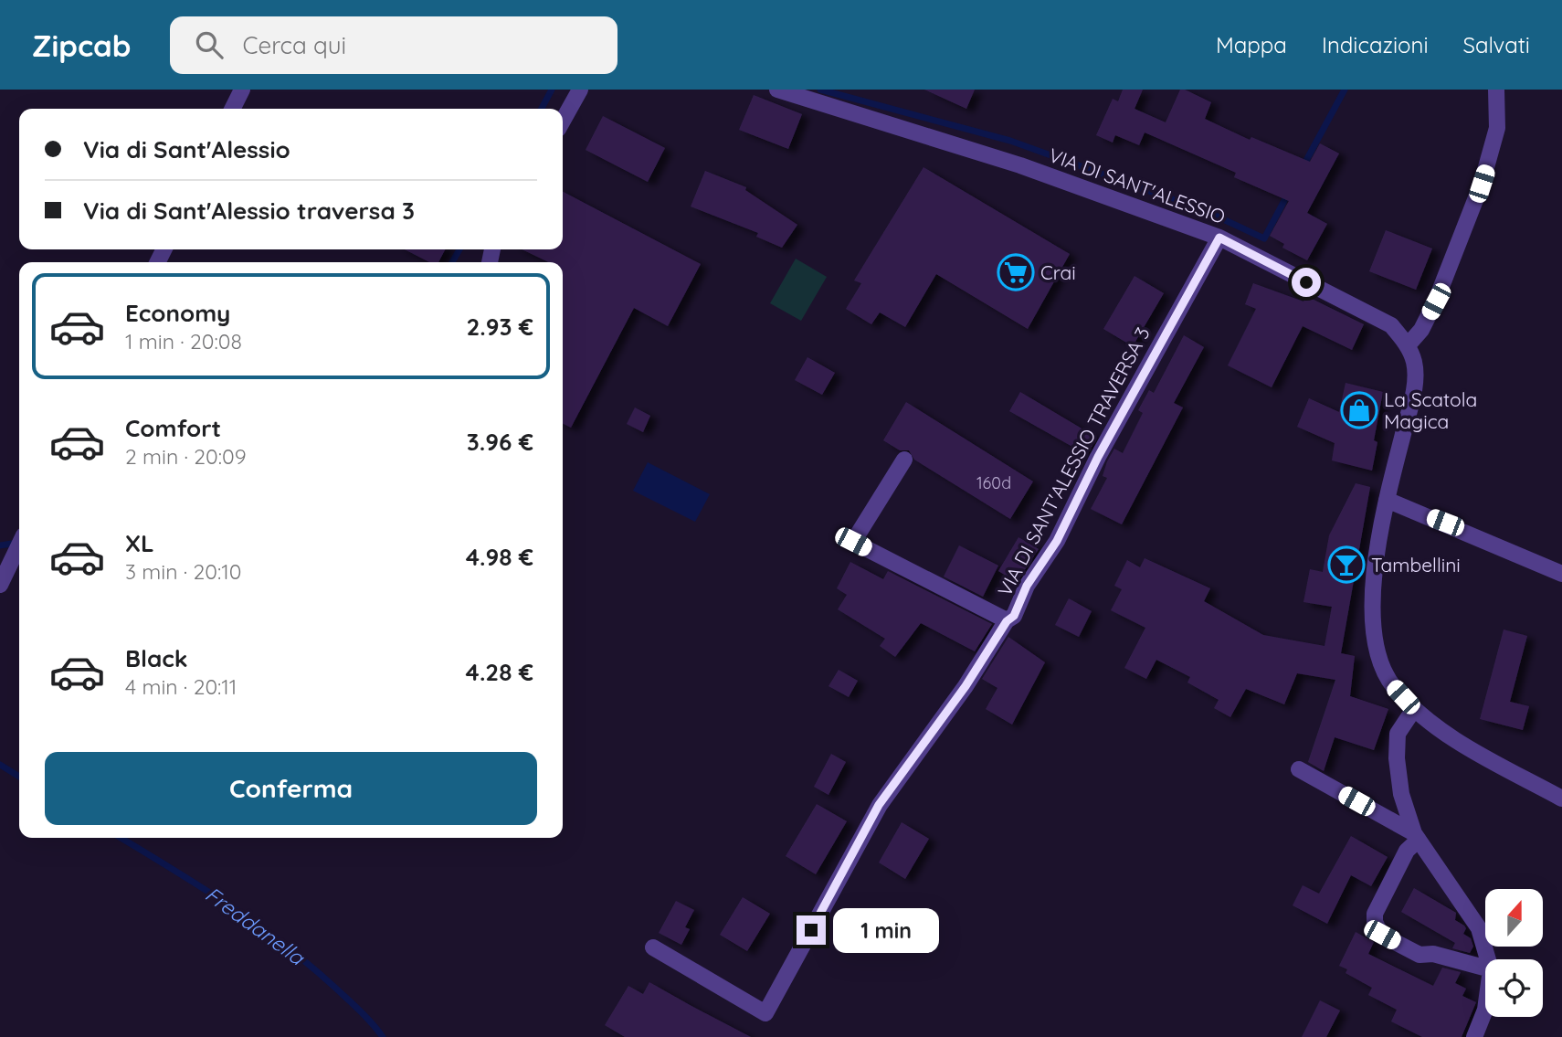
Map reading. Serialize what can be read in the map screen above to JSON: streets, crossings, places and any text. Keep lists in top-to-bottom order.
{
  "streets": {
    "street": ["VIA DI SANT'ALESSIO", "VIA DI SANT'ALESSIO TRAVERSA 3"]
  },
  "crossings": [
    ["VIA DI SANT'ALESSIO", "VIA DI SANT'ALESSIO TRAVERSA 3"]
  ],
  "water": ["Freddanella"],
  "places": {
    "supermarket": ["Crai"],
    "shop": ["La Scatola Magica"],
    "bar": ["Tambellini"]
  },
  "house_numbers": ["160d"],
  "north": "top",
  "page": {
    "header": "Zipcab",
    "search": "Cerca qui",
    "nav": ["Mappa", "Indicazioni", "Salvati"],
    "banner": ["Via di Sant'Alessio", "Via di Sant'Alessio traversa 3"],
    "list": [
      {
        "name": "Economy",
        "note": "1 min · 20:08",
        "value": "2.93 €"
      },
      {
        "name": "Comfort",
        "note": "2 min · 20:09",
        "value": "3.96 €"
      },
      {
        "name": "XL",
        "note": "3 min · 20:10",
        "value": "4.98 €"
      },
      {
        "name": "Black",
        "note": "4 min · 20:11",
        "value": "4.28 €"
      }
    ],
    "buttons": "Conferma",
    "bubble": "1 min"
  }
}
